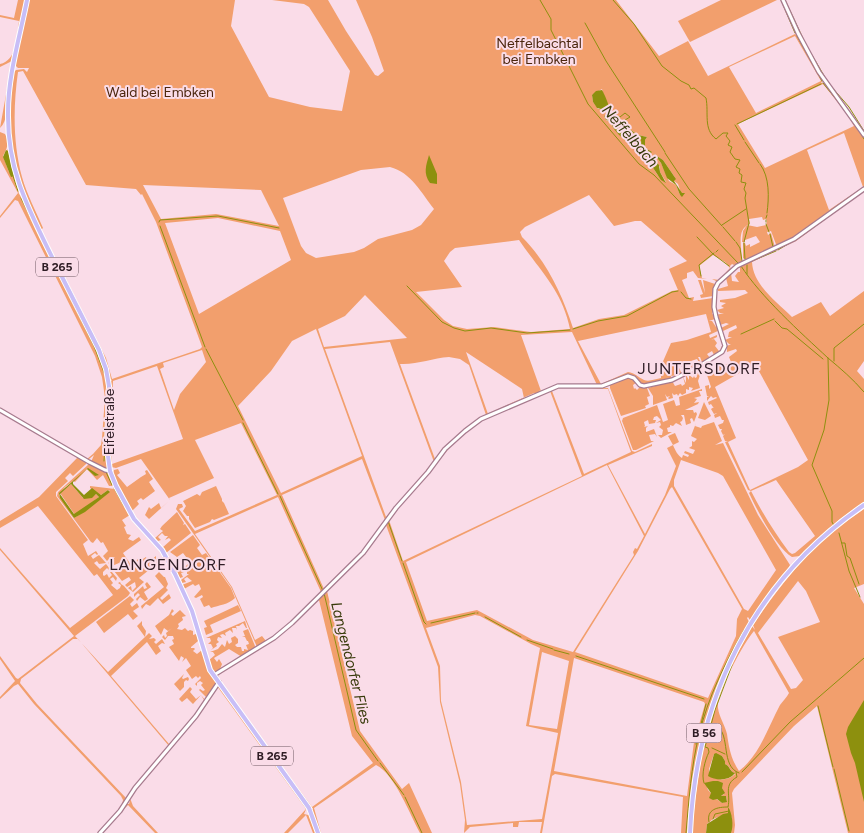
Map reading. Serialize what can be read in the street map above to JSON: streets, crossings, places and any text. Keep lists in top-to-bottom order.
{
  "streets": {
    "main road": ["B 265", "Eifelstraße", "B 56"]
  },
  "crossings": [
    ["B 265", "Eifelstraße"]
  ],
  "districts": ["JUNTERSDORF", "LANGENDORF"],
  "water": ["Neffelbach", "Langendorfer Flies"],
  "parks": ["Neffelbachtal bei Embken", "Wald bei Embken"]
}
